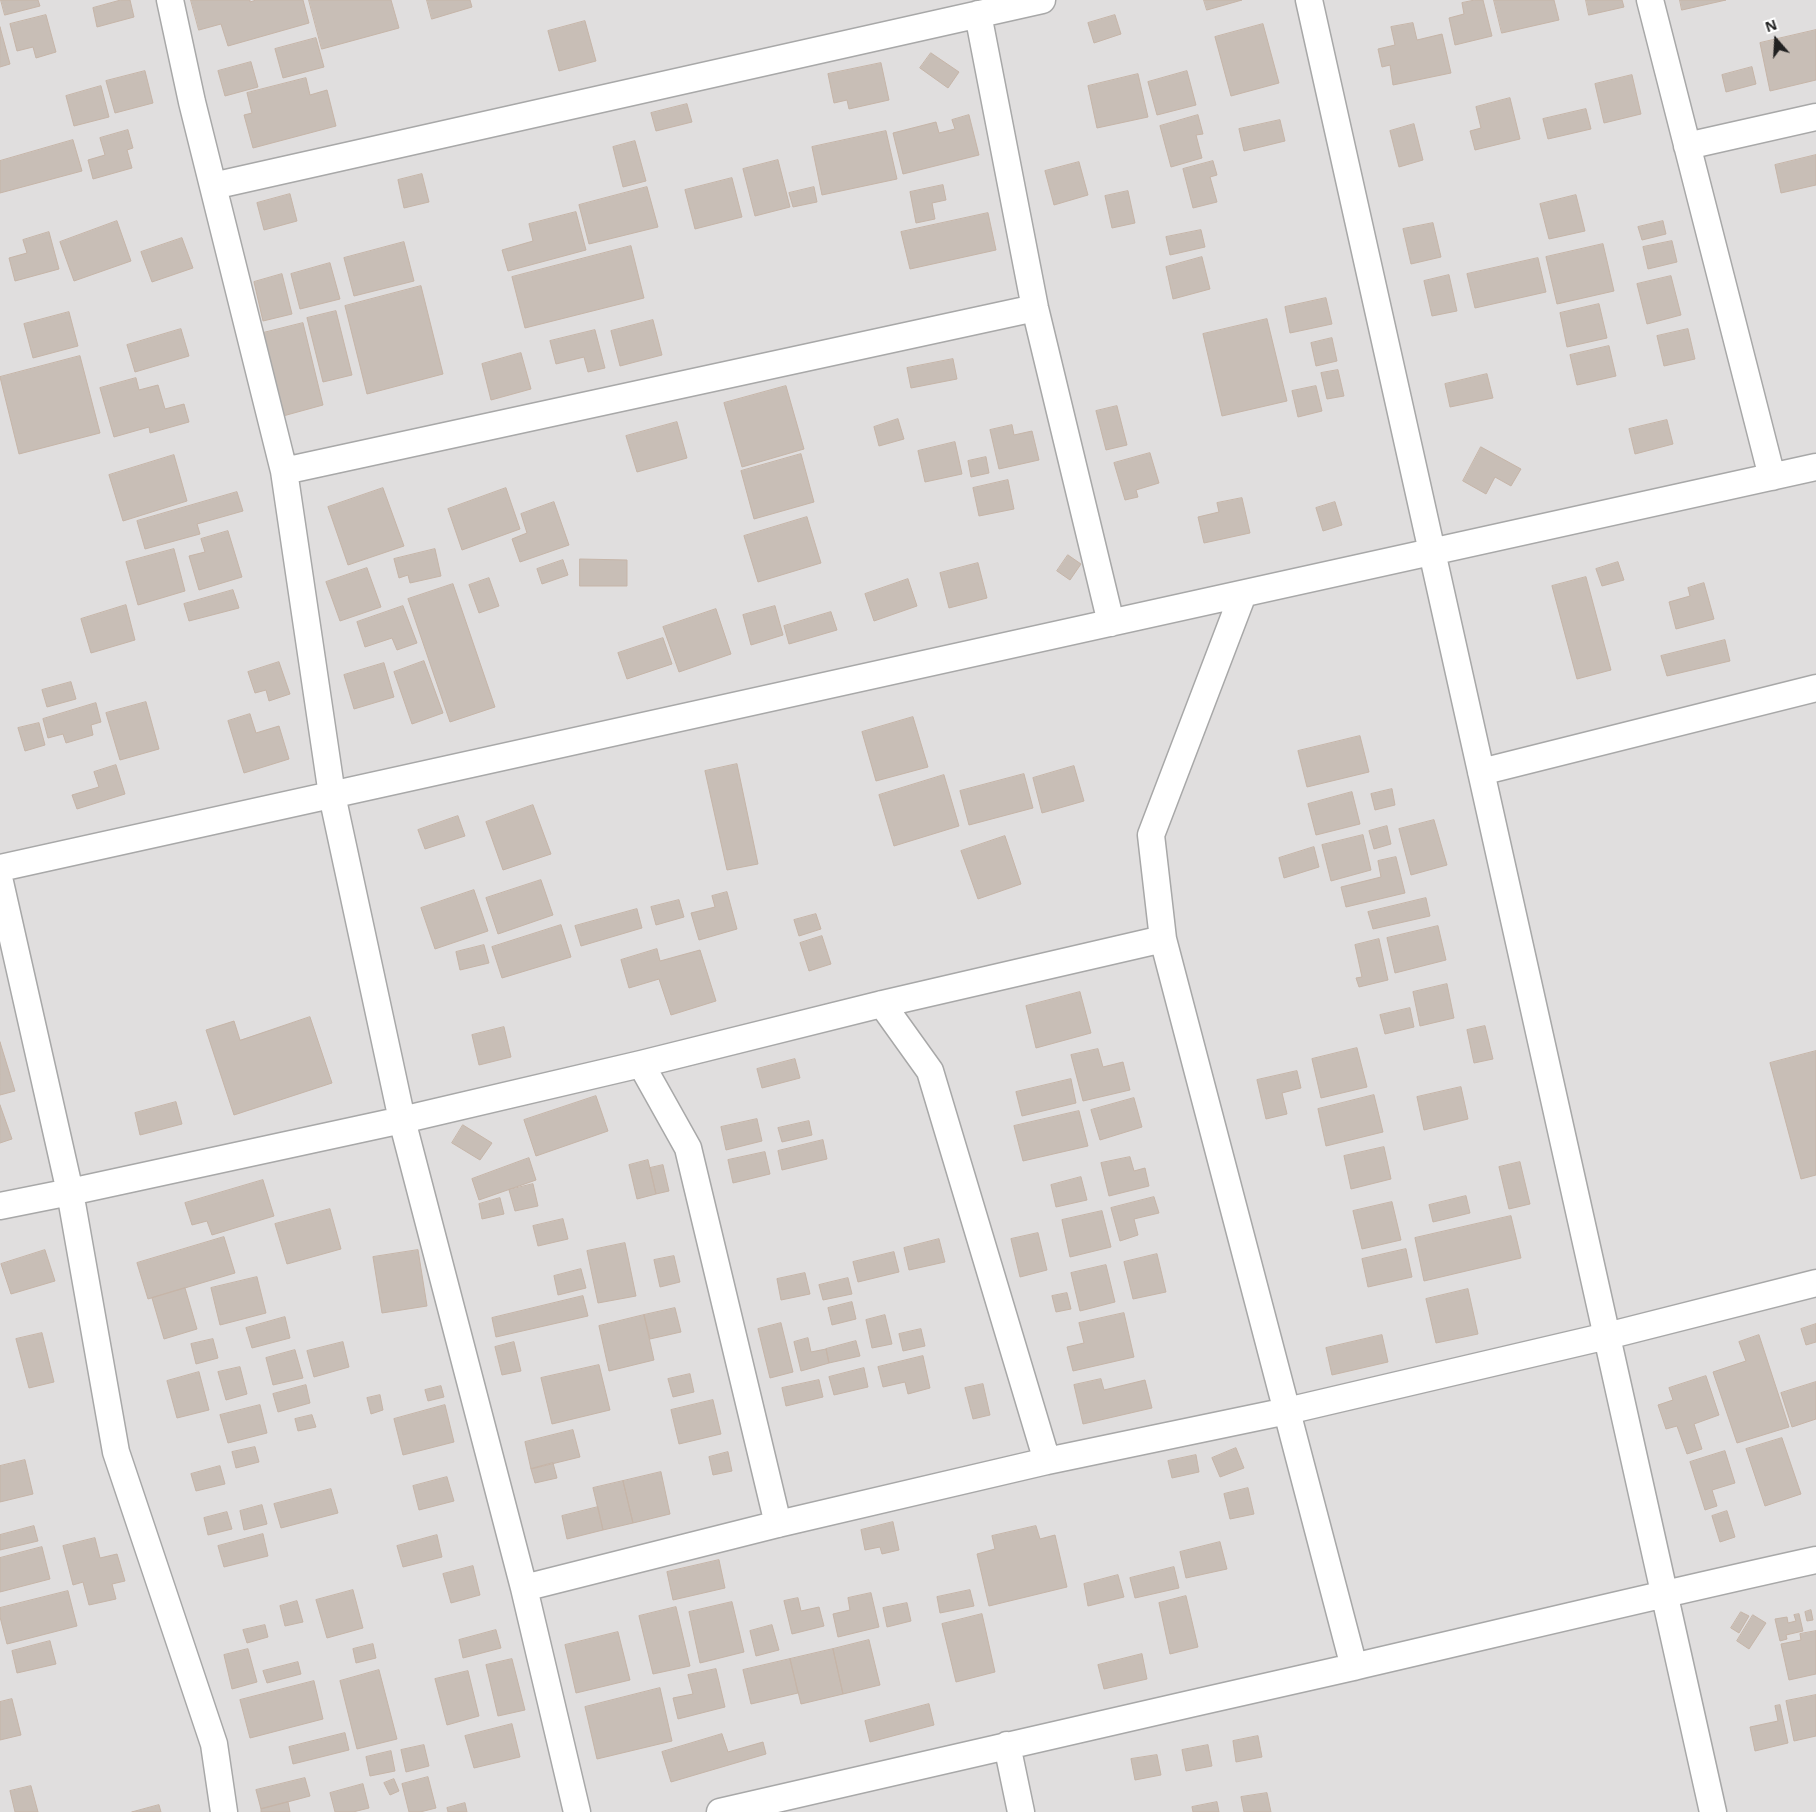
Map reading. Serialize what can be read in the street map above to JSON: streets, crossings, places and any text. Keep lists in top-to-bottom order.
{
  "north": "top"
}
